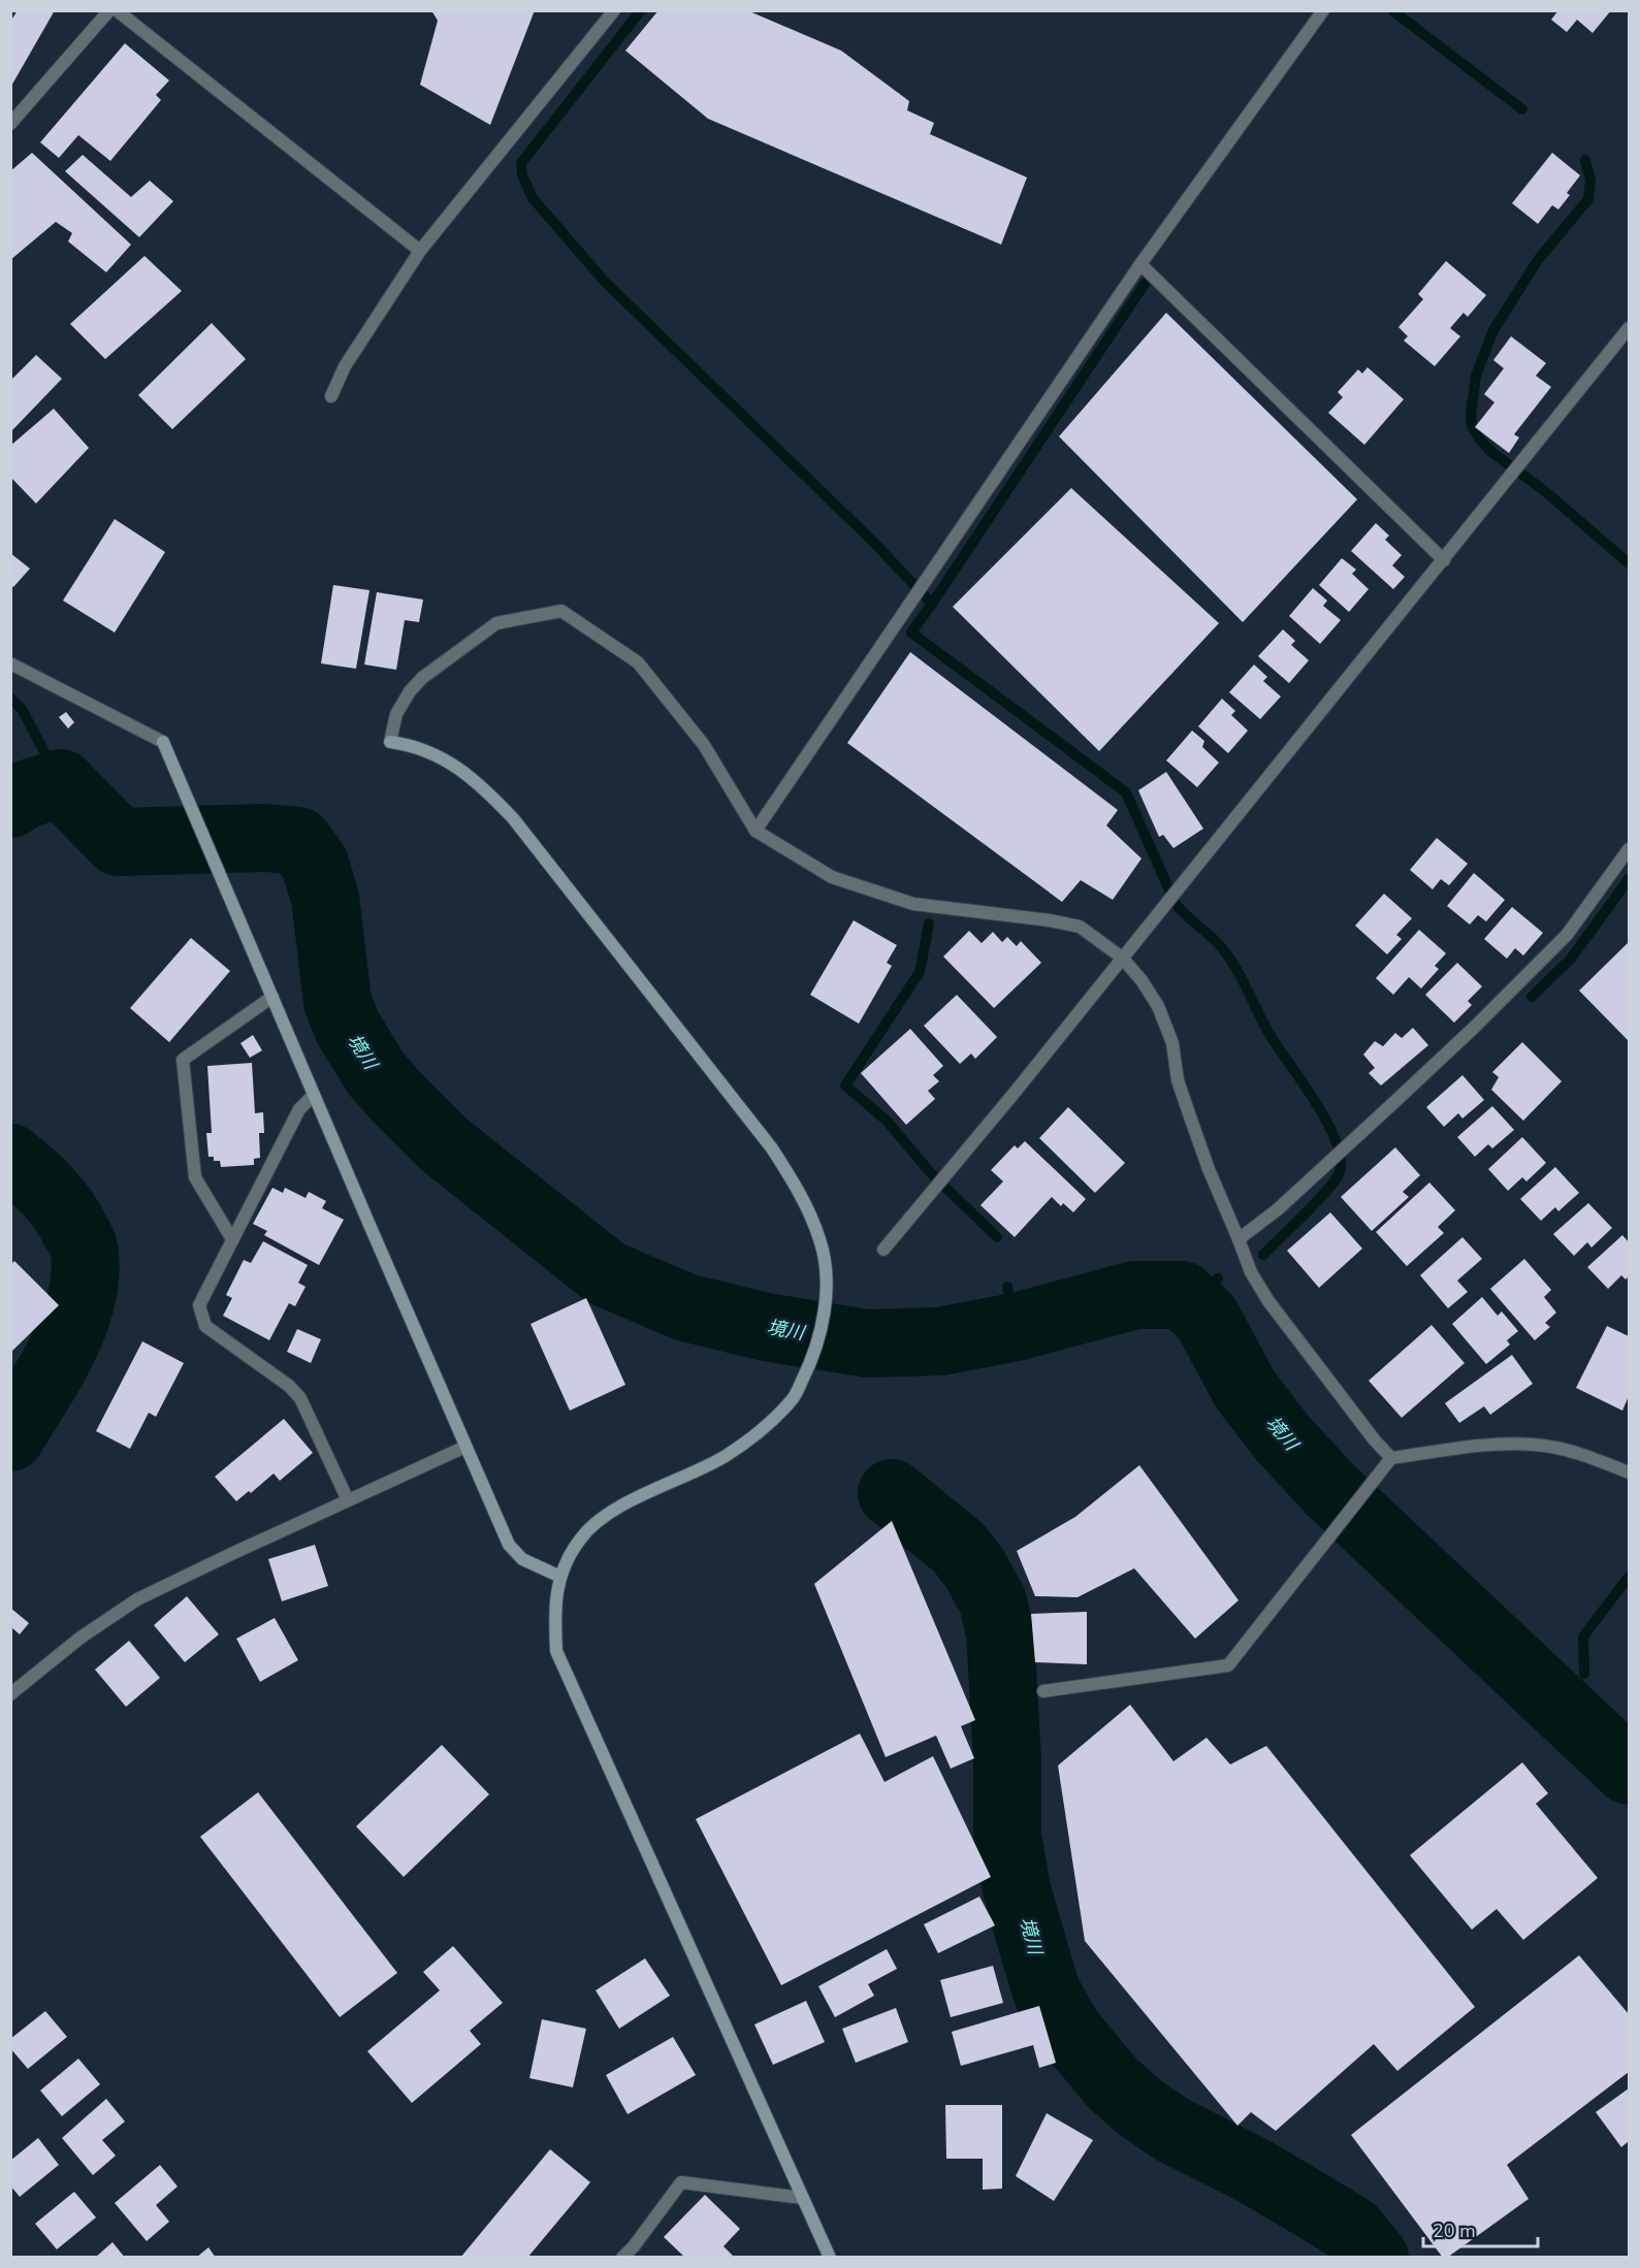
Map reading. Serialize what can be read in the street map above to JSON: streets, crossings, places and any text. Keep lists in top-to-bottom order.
{
  "water": ["境川"],
  "scale_bar": "20 m"
}
